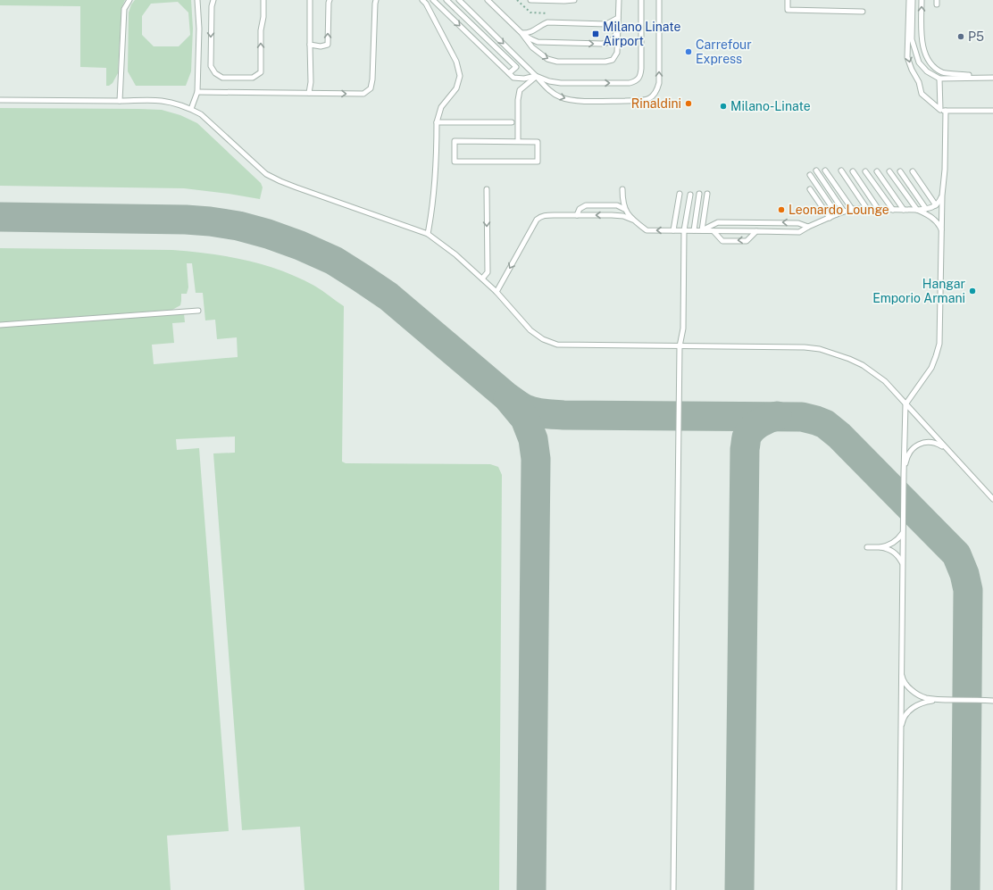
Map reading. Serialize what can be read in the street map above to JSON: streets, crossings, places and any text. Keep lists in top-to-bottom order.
{
  "places": {
    "transit": ["Milano Linate Airport"],
    "other": [
      "P5",
      "Carrefour Express",
      "Rinaldini",
      "Milano-Linate",
      "Leonardo Lounge",
      "Hangar Emporio Armani"
    ]
  }
}
